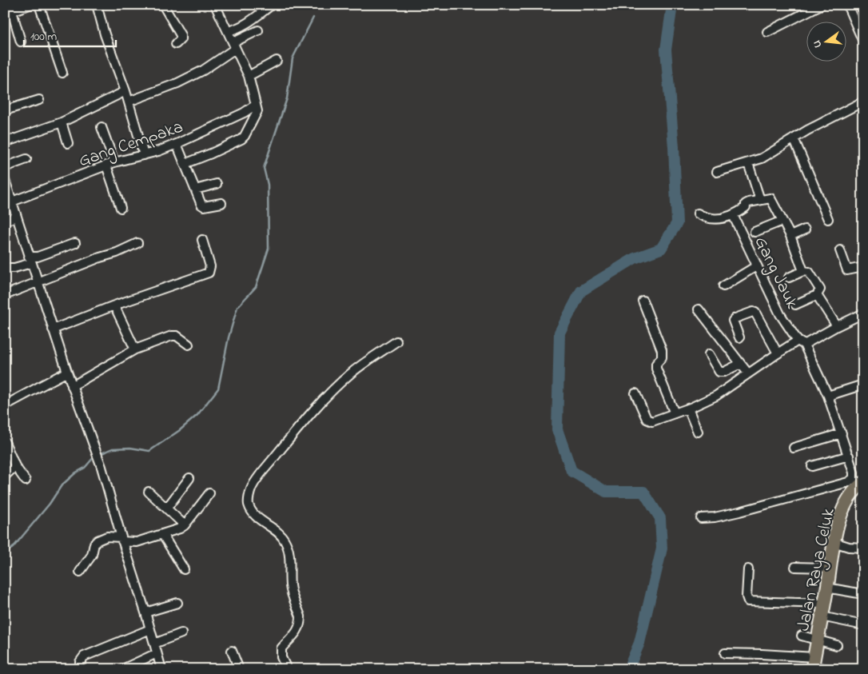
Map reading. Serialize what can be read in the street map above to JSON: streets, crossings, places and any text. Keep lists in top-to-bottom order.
{
  "streets": {
    "highway": ["Jalan Raya Celuk"],
    "street": ["Gang Cempaka", "Gang Jauk"]
  },
  "crossings": [
    ["Gang Jauk", "Jalan Raya Celuk"]
  ],
  "scale_bar": "100 m",
  "north": "left"
}
